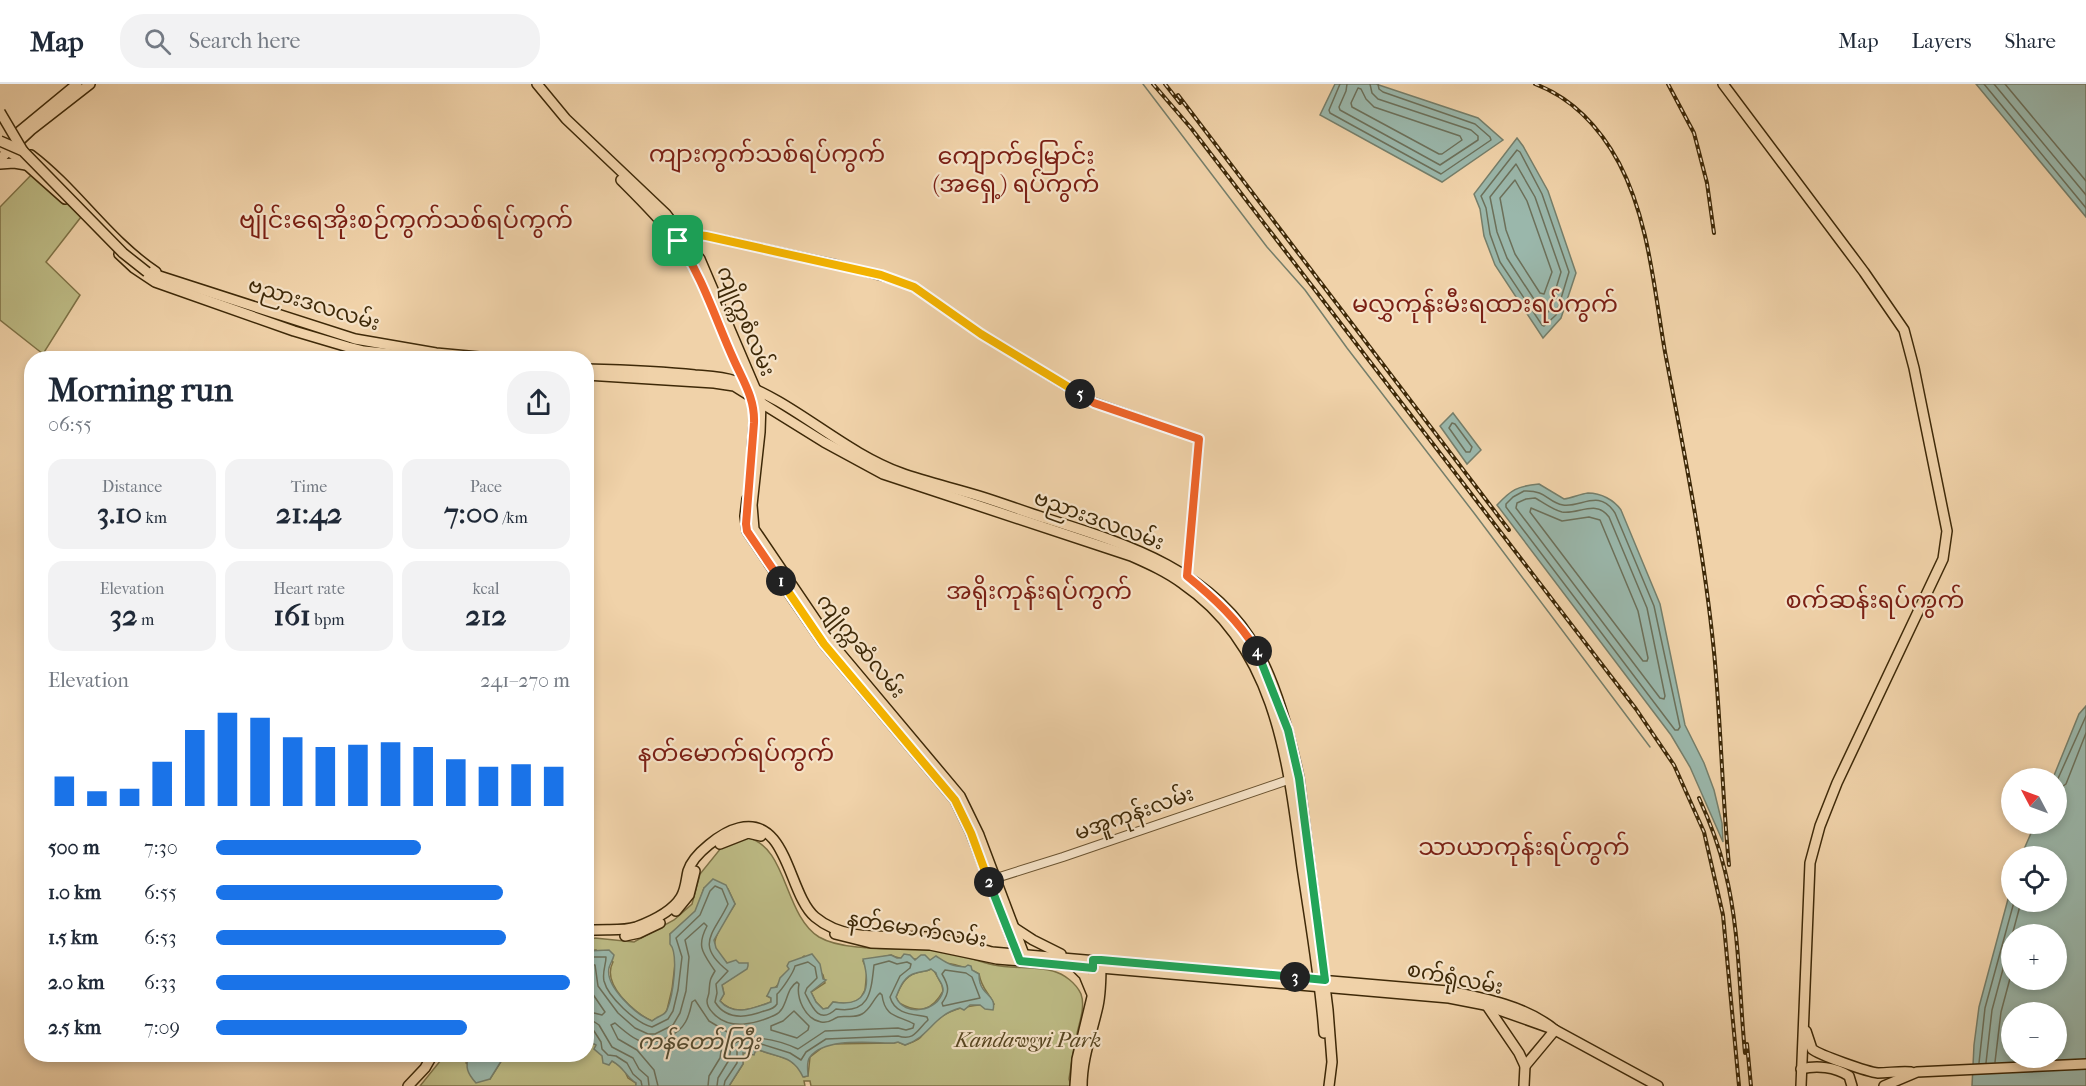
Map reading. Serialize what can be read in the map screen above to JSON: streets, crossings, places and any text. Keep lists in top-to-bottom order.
{
  "streets": {
    "main road": [
      "ဗညားဒလလမ်း",
      "ကျိုက္ကစံလမ်း",
      "ကျိုက္ကဆံလမ်း",
      "နတ်မောက်လမ်း",
      "စက်ရုံလမ်း"
    ],
    "street": ["မအူကုန်းလမ်း"]
  },
  "crossings": [
    ["ဗညားဒလလမ်း", "ကျိုက္ကစံလမ်း"],
    ["ဗညားဒလလမ်း", "မအူကုန်းလမ်း"],
    ["ဗညားဒလလမ်း", "စက်ရုံလမ်း"],
    ["ကျိုက္ကစံလမ်း", "ကျိုက္ကဆံလမ်း"],
    ["ကျိုက္ကဆံလမ်း", "မအူကုန်းလမ်း"],
    ["နတ်မောက်လမ်း", "စက်ရုံလမ်း"]
  ],
  "districts": [
    "ကျားကွက်သစ်ရပ်ကွက်",
    "ကျောက်မြောင်း (အရှေ့) ရပ်ကွက်",
    "ဗျိုင်းရေအိုးစဉ်ကွက်သစ်ရပ်ကွက်",
    "မလွှကုန်းမီးရထားရပ်ကွက်",
    "အရိုးကုန်းရပ်ကွက်",
    "စက်ဆန်းရပ်ကွက်",
    "နတ်မောက်ရပ်ကွက်",
    "သာယာကုန်းရပ်ကွက်"
  ],
  "water": ["ကန်တော်ကြီး"],
  "parks": ["Kandawgyi Park"],
  "north": "top left",
  "page": {
    "header": "Map",
    "search": "Search here",
    "nav": ["Map", "Layers", "Share"],
    "heading": ["Morning run", "06:55"],
    "pins": [
      "5",
      "1",
      "4",
      "2",
      "3"
    ],
    "stats": [
      ["Distance", "3.10 km"],
      ["Time", "21:42"],
      ["Pace", "7:00 /km"],
      ["Elevation", "32 m"],
      ["Heart rate", "161 bpm"],
      ["kcal", "212"]
    ],
    "chart": ["Elevation", "241–270 m"],
    "map_buttons": ["+", "−"],
    "list": [
      {
        "name": "500 m",
        "note": "7:30"
      },
      {
        "name": "1.0 km",
        "note": "6:55"
      },
      {
        "name": "1.5 km",
        "note": "6:53"
      },
      {
        "name": "2.0 km",
        "note": "6:33"
      },
      {
        "name": "2.5 km",
        "note": "7:09"
      }
    ]
  }
}
